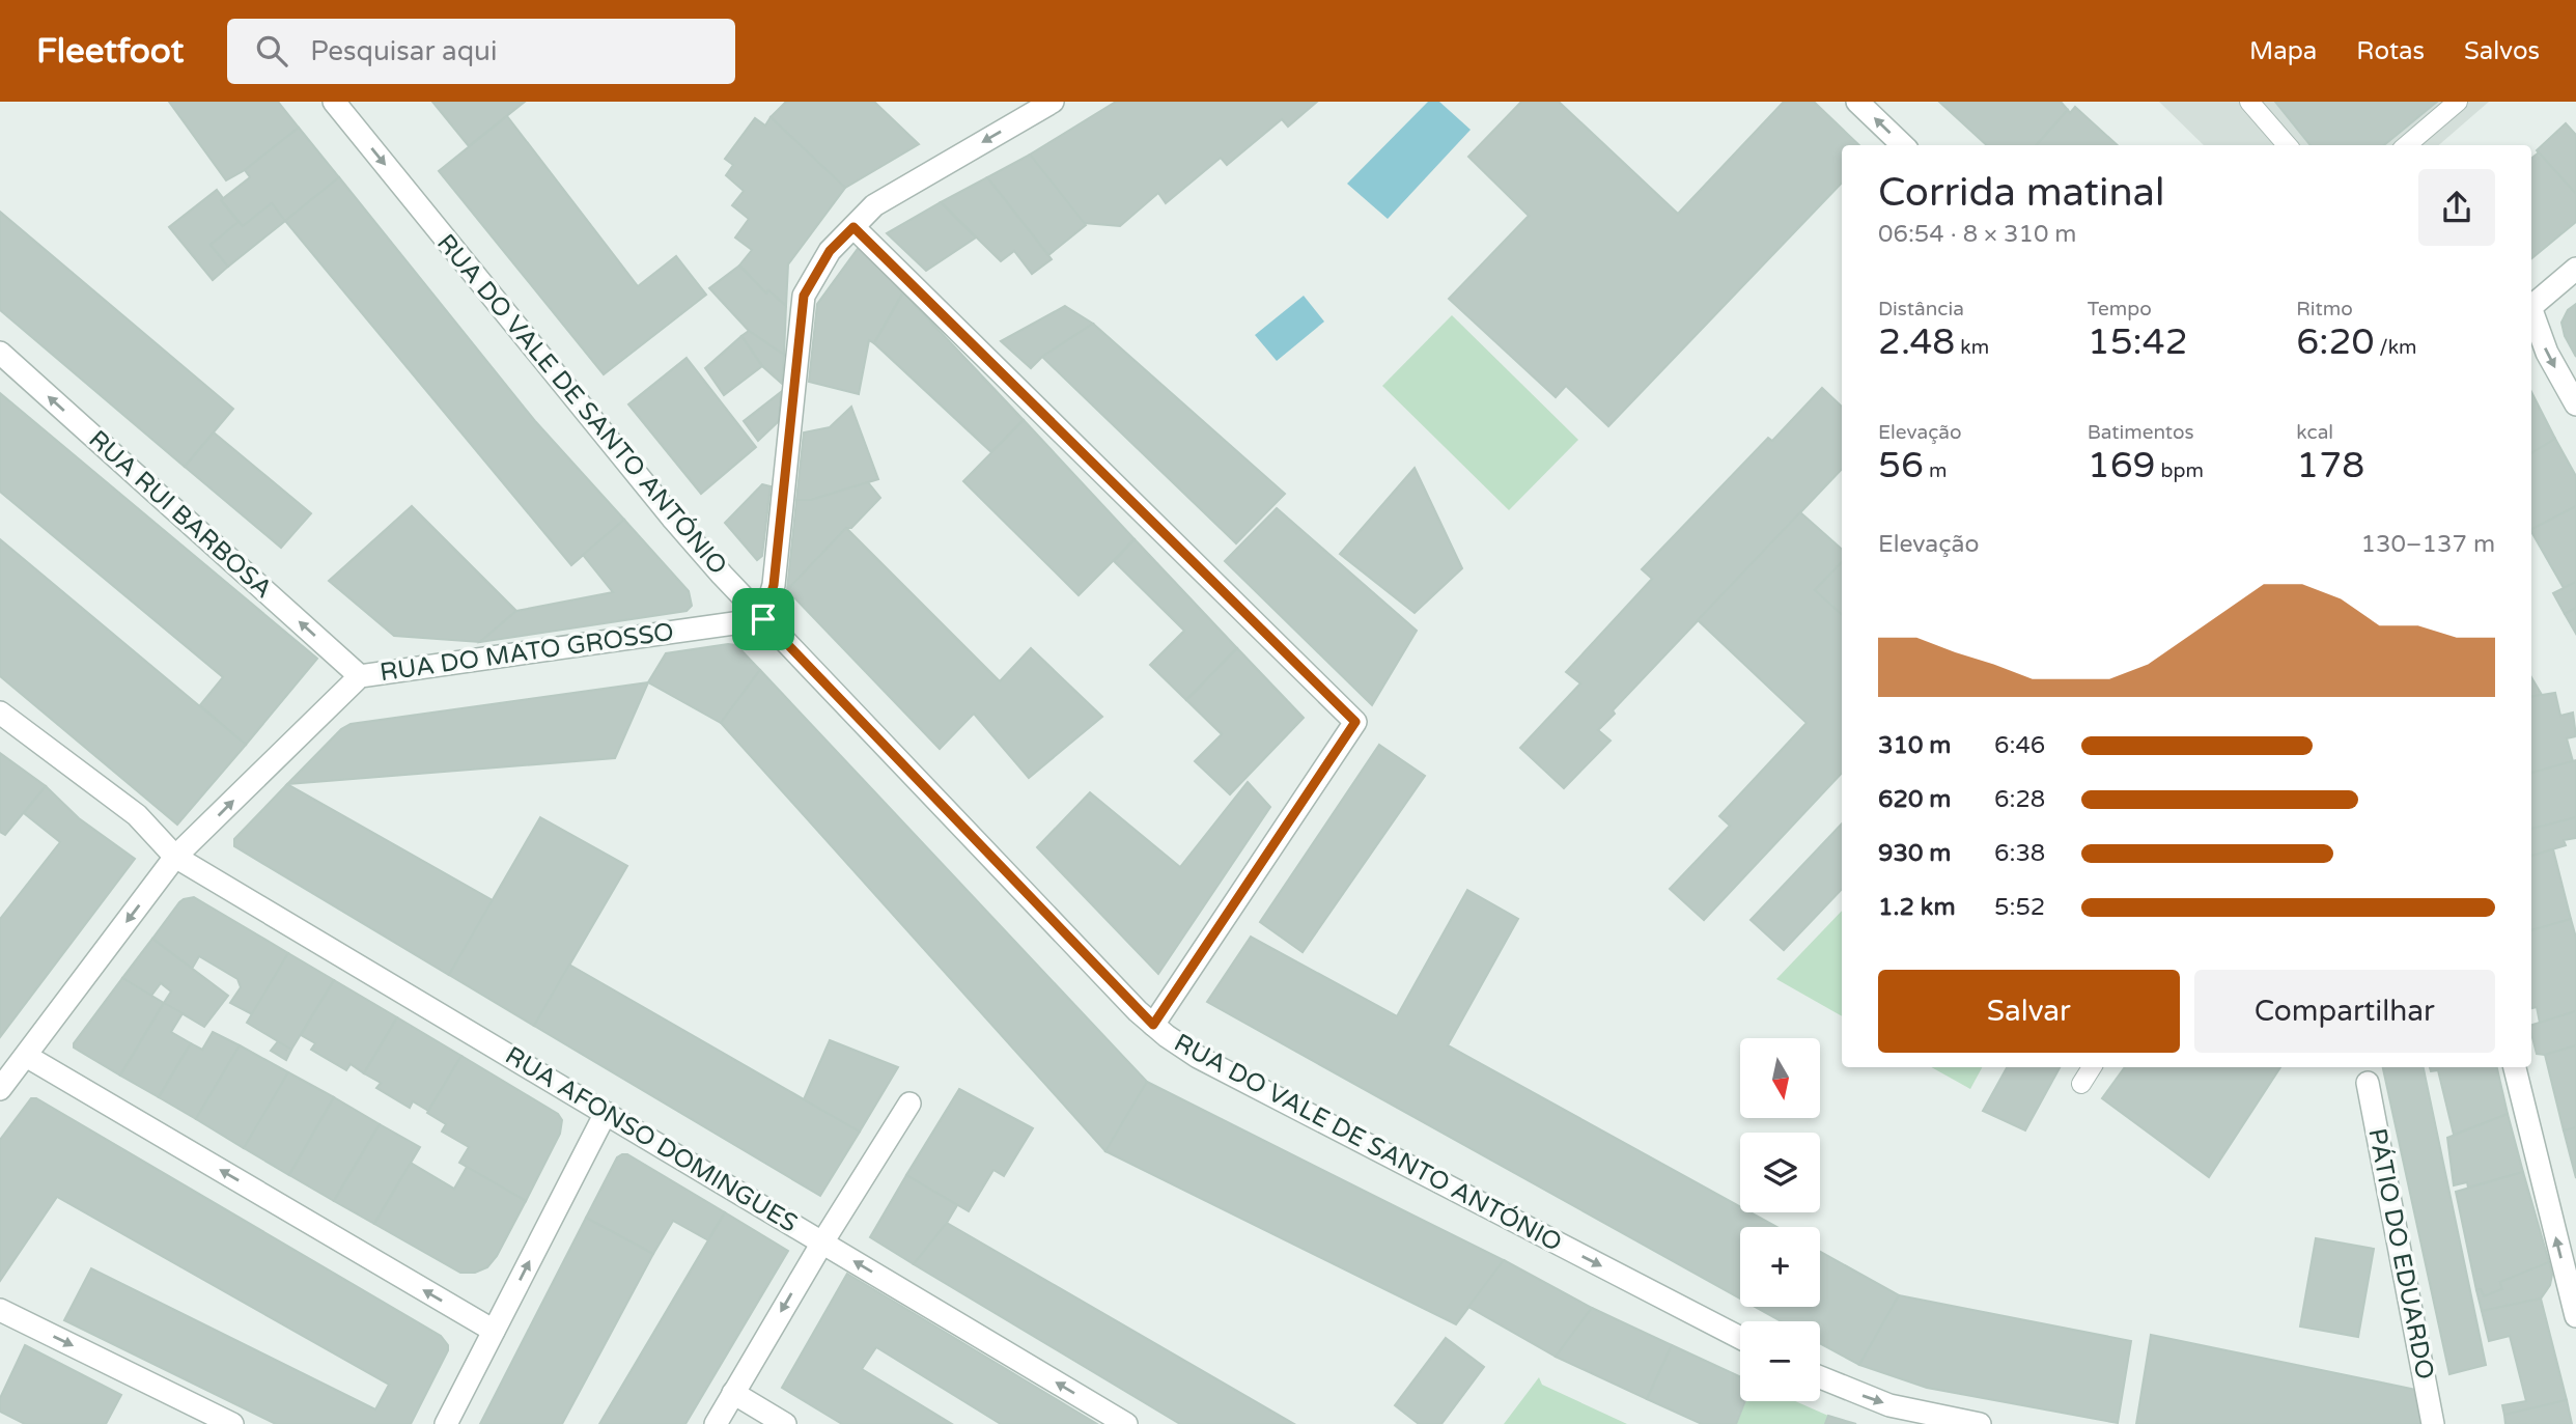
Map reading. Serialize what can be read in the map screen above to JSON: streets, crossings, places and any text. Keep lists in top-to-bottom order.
{
  "streets": {
    "street": [
      "RUA DO VALE DE SANTO ANTÓNIO",
      "RUA RUI BARBOSA",
      "RUA DO MATO GROSSO",
      "RUA AFONSO DOMINGUES",
      "PÁTIO DO EDUARDO"
    ]
  },
  "crossings": [
    ["RUA DO VALE DE SANTO ANTÓNIO", "RUA DO MATO GROSSO"],
    ["RUA RUI BARBOSA", "RUA DO MATO GROSSO"],
    ["RUA DO MATO GROSSO", "RUA AFONSO DOMINGUES"]
  ],
  "one_way": ["RUA DO VALE DE SANTO ANTÓNIO", "RUA RUI BARBOSA"],
  "north": "bottom",
  "page": {
    "header": "Fleetfoot",
    "search": "Pesquisar aqui",
    "nav": ["Mapa", "Rotas", "Salvos"],
    "heading": ["Corrida matinal", "06:54 · 8 × 310 m"],
    "stats": [
      ["Distância", "2.48 km"],
      ["Tempo", "15:42"],
      ["Ritmo", "6:20 /km"],
      ["Elevação", "56 m"],
      ["Batimentos", "169 bpm"],
      ["kcal", "178"]
    ],
    "chart": ["Elevação", "130–137 m"],
    "list": [
      {
        "name": "310 m",
        "note": "6:46"
      },
      {
        "name": "620 m",
        "note": "6:28"
      },
      {
        "name": "930 m",
        "note": "6:38"
      },
      {
        "name": "1.2 km",
        "note": "5:52"
      }
    ],
    "buttons": ["Salvar", "Compartilhar"],
    "map_buttons": ["+", "−"]
  }
}
